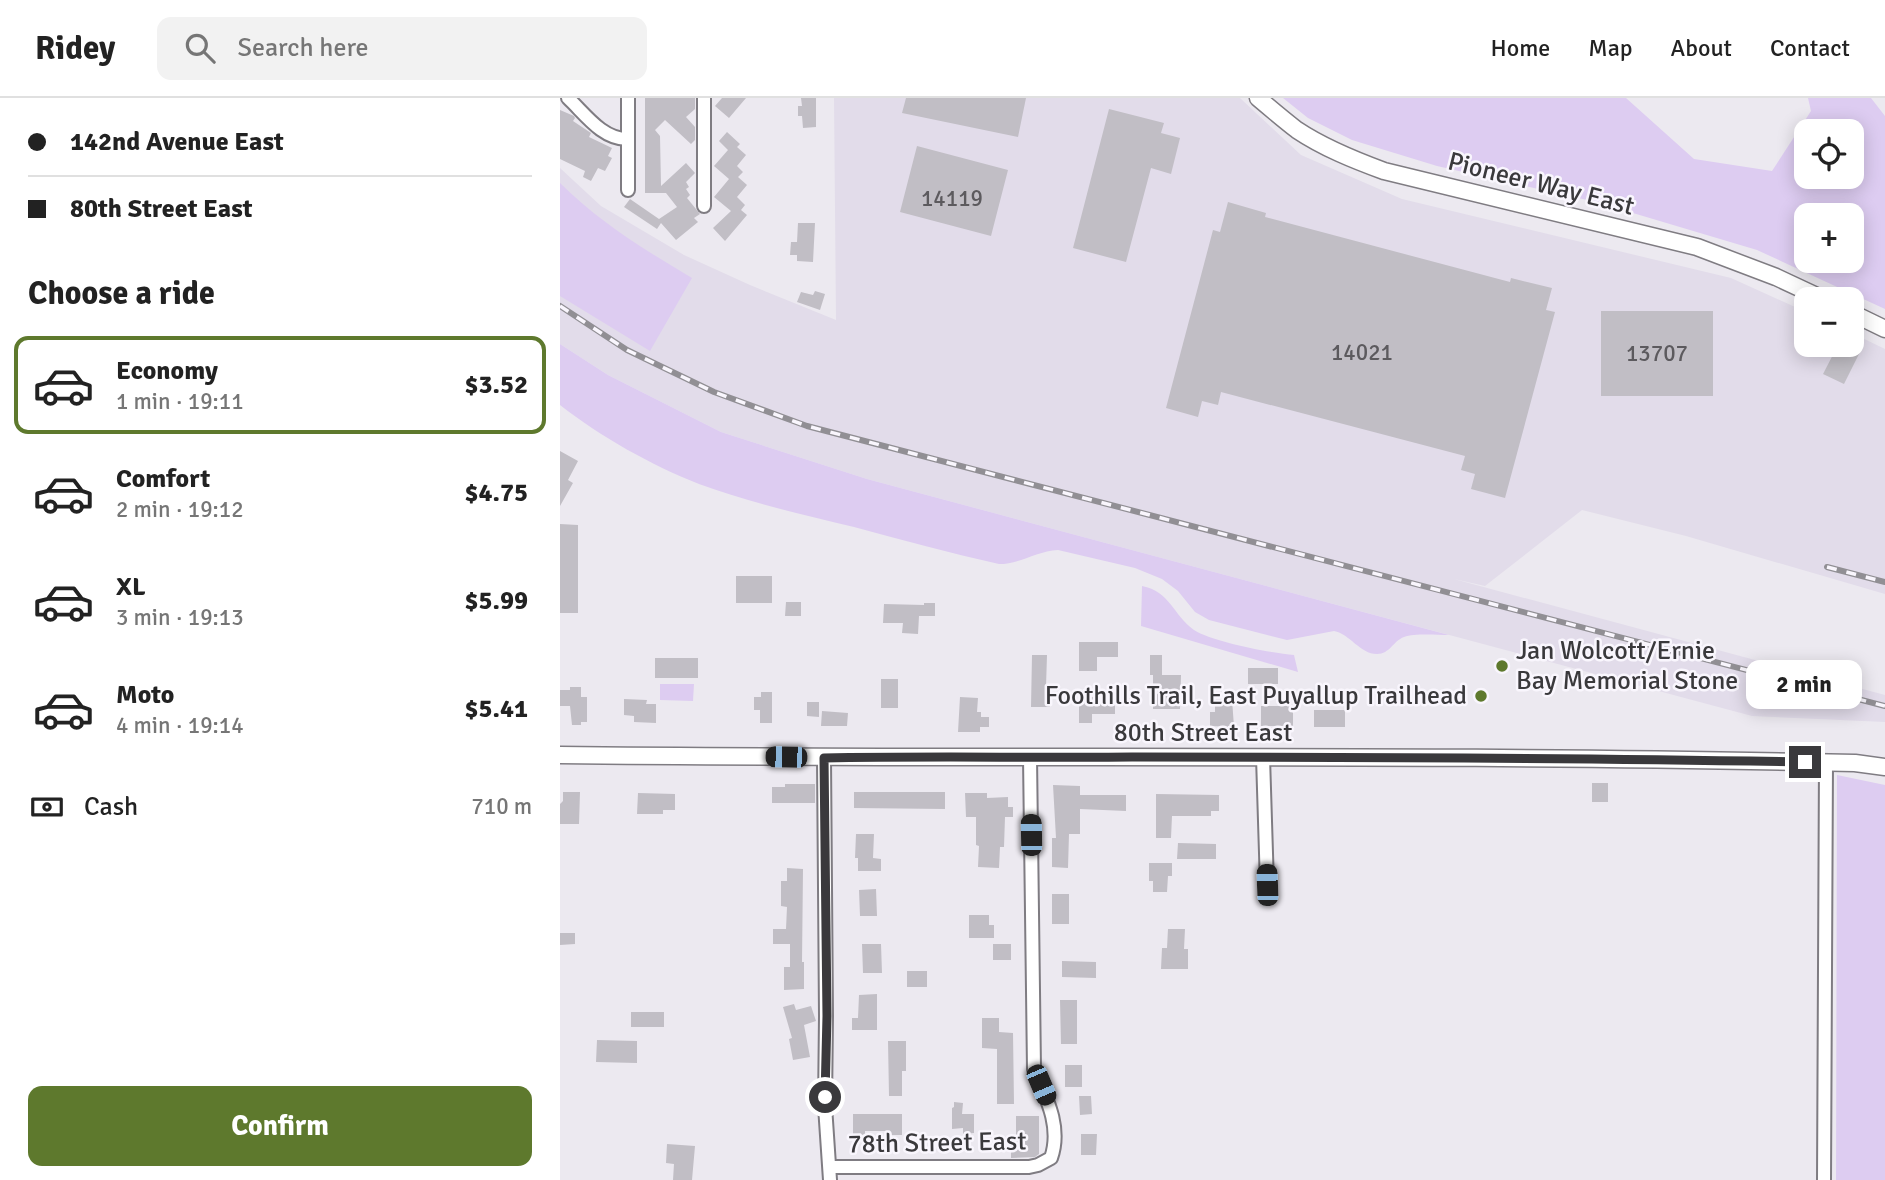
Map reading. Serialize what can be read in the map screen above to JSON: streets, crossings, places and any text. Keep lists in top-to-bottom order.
{
  "streets": {
    "street": ["Pioneer Way East", "80th Street East", "78th Street East"]
  },
  "crossings": [
    ["80th Street East", "78th Street East"]
  ],
  "places": ["Jan Wolcott/Ernie Bay Memorial Stone", "Foothills Trail, East Puyallup Trailhead"],
  "house_numbers": ["14119", "14021", "13707"],
  "page": {
    "header": "Ridey",
    "search": "Search here",
    "nav": [
      "Home",
      "Map",
      "About",
      "Contact"
    ],
    "banner": ["142nd Avenue East", "80th Street East"],
    "map_buttons": ["+", "−"],
    "heading": "Choose a ride",
    "list": [
      {
        "name": "Economy",
        "note": "1 min · 19:11",
        "value": "$3.52"
      },
      {
        "name": "Comfort",
        "note": "2 min · 19:12",
        "value": "$4.75"
      },
      {
        "name": "XL",
        "note": "3 min · 19:13",
        "value": "$5.99"
      },
      {
        "name": "Moto",
        "note": "4 min · 19:14",
        "value": "$5.41"
      }
    ],
    "bubble": "2 min",
    "pay": ["Cash", "710 m"],
    "buttons": "Confirm"
  }
}
